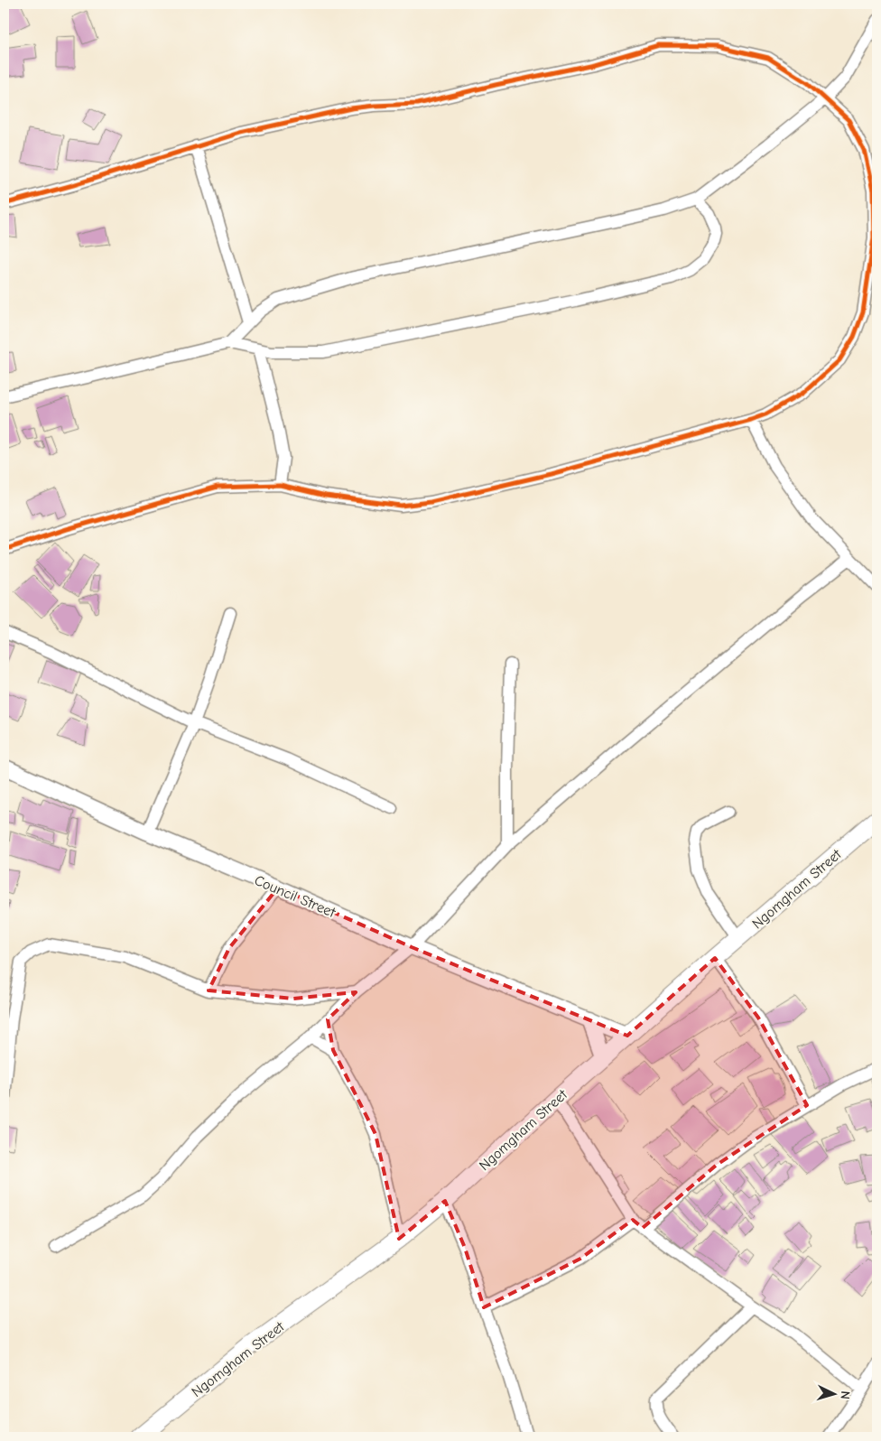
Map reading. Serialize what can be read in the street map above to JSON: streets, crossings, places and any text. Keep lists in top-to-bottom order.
{
  "streets": {
    "main road": ["Ngomgham Street"],
    "street": ["Council Street"]
  },
  "crossings": [
    ["Ngomgham Street", "Council Street"]
  ],
  "north": "right"
}
